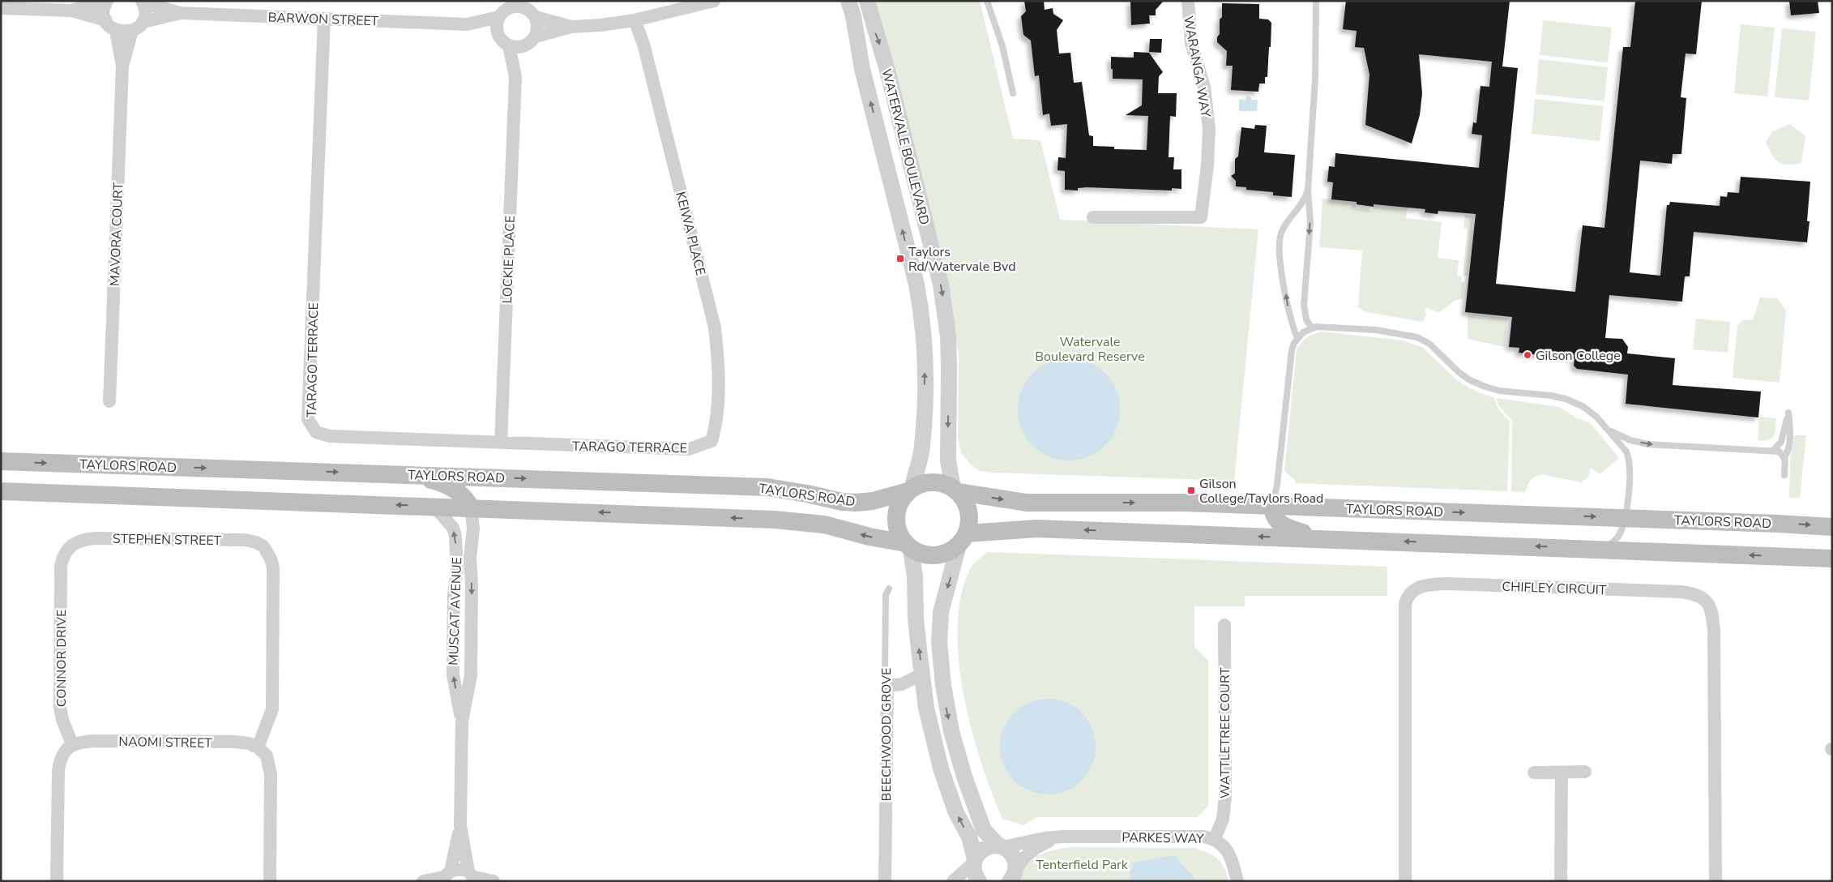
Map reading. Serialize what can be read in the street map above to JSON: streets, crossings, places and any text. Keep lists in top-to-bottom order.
{
  "streets": {
    "main road": ["TAYLORS ROAD"],
    "street": [
      "BARWON STREET",
      "WARANGA WAY",
      "WATERVALE BOULEVARD",
      "KEIWA PLACE",
      "MAVORA COURT",
      "LOCKIE PLACE",
      "TARAGO TERRACE",
      "STEPHEN STREET",
      "CHIFLEY CIRCUIT",
      "MUSCAT AVENUE",
      "CONNOR DRIVE",
      "WATTLETREE COURT",
      "BEECHWOOD GROVE",
      "NAOMI STREET",
      "PARKES WAY"
    ]
  },
  "crossings": [
    ["BARWON STREET", "LOCKIE PLACE"],
    ["BARWON STREET", "TARAGO TERRACE"],
    ["WATERVALE BOULEVARD", "TAYLORS ROAD"],
    ["KEIWA PLACE", "TARAGO TERRACE"],
    ["LOCKIE PLACE", "TARAGO TERRACE"],
    ["TAYLORS ROAD", "MUSCAT AVENUE"],
    ["STEPHEN STREET", "CONNOR DRIVE"],
    ["STEPHEN STREET", "NAOMI STREET"],
    ["CONNOR DRIVE", "NAOMI STREET"],
    ["WATTLETREE COURT", "PARKES WAY"]
  ],
  "parks": ["Watervale Boulevard Reserve", "Tenterfield Park"],
  "places": {
    "transit": ["Taylors Rd/Watervale Bvd", "Gilson College/Taylors Road"],
    "other": ["Gilson College"]
  }
}
